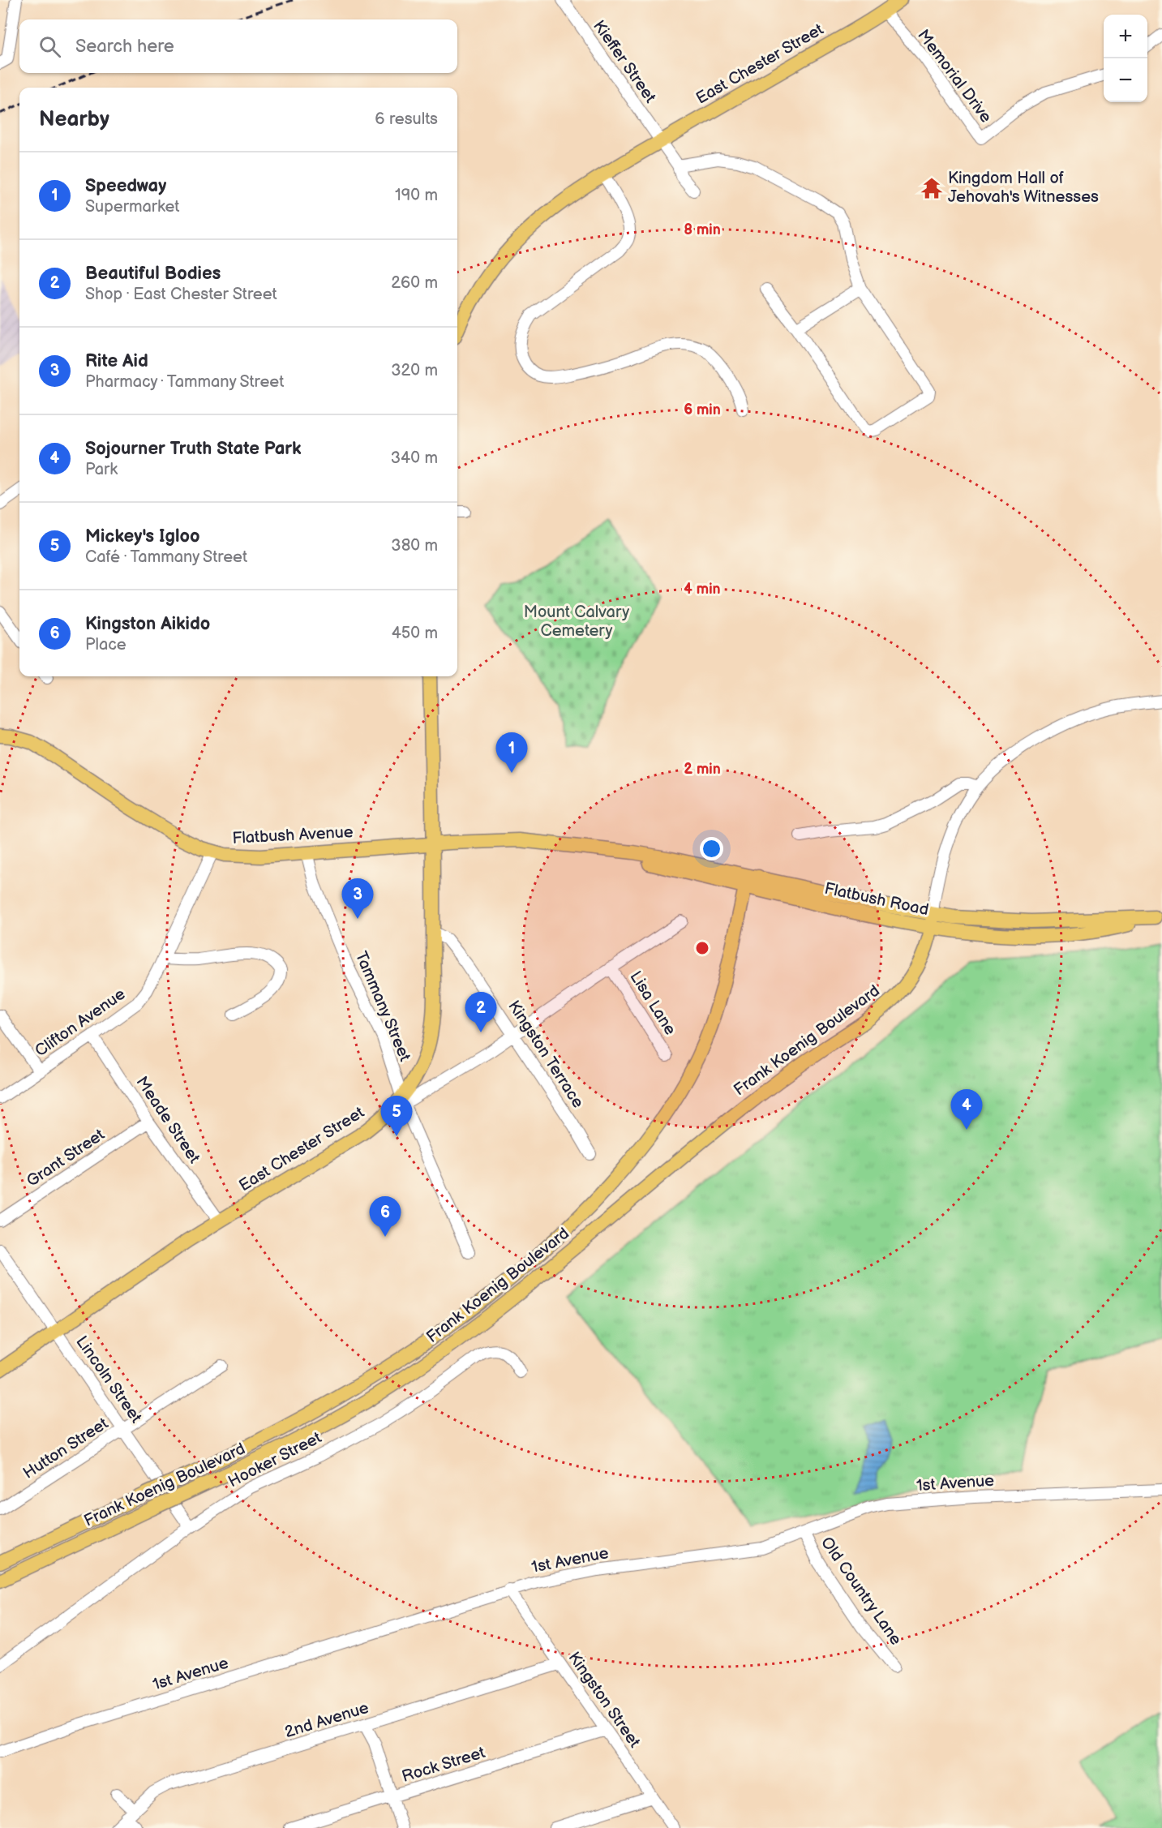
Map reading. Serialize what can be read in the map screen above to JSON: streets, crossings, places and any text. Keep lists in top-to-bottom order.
{
  "streets": {
    "main road": [
      "East Chester Street",
      "Flatbush Avenue",
      "Flatbush Road",
      "Frank Koenig Boulevard"
    ],
    "street": [
      "Kieffer Street",
      "Memorial Drive",
      "Lisa Lane",
      "Tammany Street",
      "Clifton Avenue",
      "Kingston Terrace",
      "Meade Street",
      "Grant Street",
      "Lincoln Street",
      "Hutton Street",
      "Hooker Street",
      "1st Avenue",
      "Old Country Lane",
      "Kingston Street",
      "2nd Avenue",
      "Rock Street"
    ]
  },
  "crossings": [
    ["Kieffer Street", "East Chester Street"],
    ["East Chester Street", "Memorial Drive"],
    ["East Chester Street", "Flatbush Avenue"],
    ["East Chester Street", "Lisa Lane"],
    ["East Chester Street", "Tammany Street"],
    ["East Chester Street", "Kingston Terrace"],
    ["East Chester Street", "Meade Street"],
    ["East Chester Street", "Lincoln Street"],
    ["Flatbush Avenue", "Flatbush Road"],
    ["Flatbush Avenue", "Tammany Street"],
    ["Flatbush Avenue", "Clifton Avenue"],
    ["Flatbush Road", "Frank Koenig Boulevard"],
    ["Clifton Avenue", "Meade Street"],
    ["Meade Street", "Grant Street"],
    ["Lincoln Street", "Hutton Street"],
    ["Lincoln Street", "Hooker Street"],
    ["1st Avenue", "Old Country Lane"],
    ["1st Avenue", "Kingston Street"],
    ["Kingston Street", "2nd Avenue"],
    ["Kingston Street", "Rock Street"]
  ],
  "parks": ["Mount Calvary Cemetery"],
  "places": {
    "temple": ["Kingdom Hall of Jehovah's Witnesses"]
  },
  "page": {
    "map_buttons": ["+", "−"],
    "search": "Search here",
    "heading": ["Nearby", "6 results"],
    "list": [
      {
        "mark": "1",
        "name": "Speedway",
        "note": "Supermarket",
        "value": "190 m"
      },
      {
        "mark": "2",
        "name": "Beautiful Bodies",
        "note": "Shop · East Chester Street",
        "value": "260 m"
      },
      {
        "mark": "3",
        "name": "Rite Aid",
        "note": "Pharmacy · Tammany Street",
        "value": "320 m"
      },
      {
        "mark": "4",
        "name": "Sojourner Truth State Park",
        "note": "Park",
        "value": "340 m"
      },
      {
        "mark": "5",
        "name": "Mickey's Igloo",
        "note": "Café · Tammany Street",
        "value": "380 m"
      },
      {
        "mark": "6",
        "name": "Kingston Aikido",
        "note": "Place",
        "value": "450 m"
      }
    ],
    "pins": [
      "1",
      "3",
      "2",
      "4",
      "5",
      "6"
    ]
  },
  "rings": [
    "8 min",
    "6 min",
    "4 min",
    "2 min"
  ]
}
